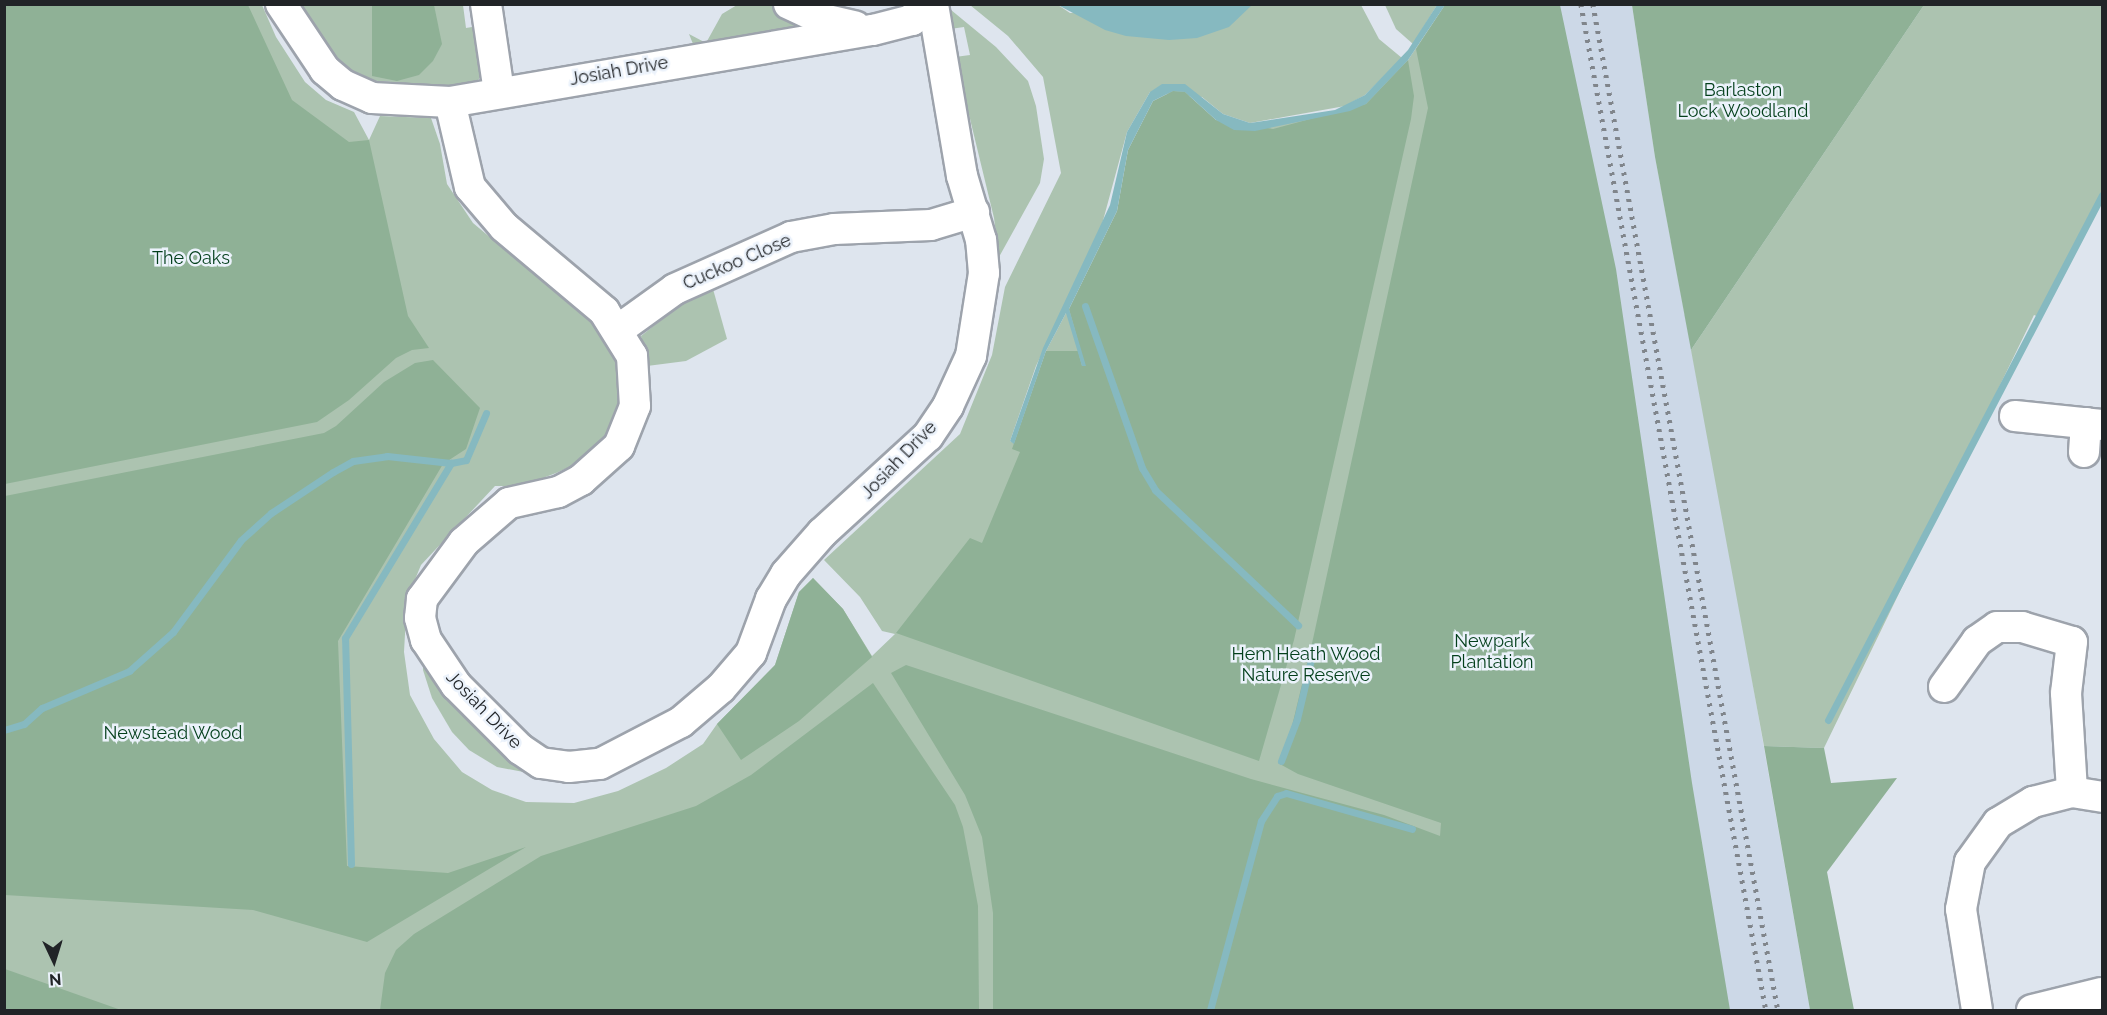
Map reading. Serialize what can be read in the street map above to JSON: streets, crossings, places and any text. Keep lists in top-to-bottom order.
{
  "streets": {
    "street": ["Josiah Drive", "Cuckoo Close"]
  },
  "crossings": [
    ["Josiah Drive", "Cuckoo Close"]
  ],
  "parks": [
    "Barlaston Lock Woodland",
    "The Oaks",
    "Newpark Plantation",
    "Hem Heath Wood Nature Reserve",
    "Newstead Wood"
  ],
  "north": "bottom"
}
